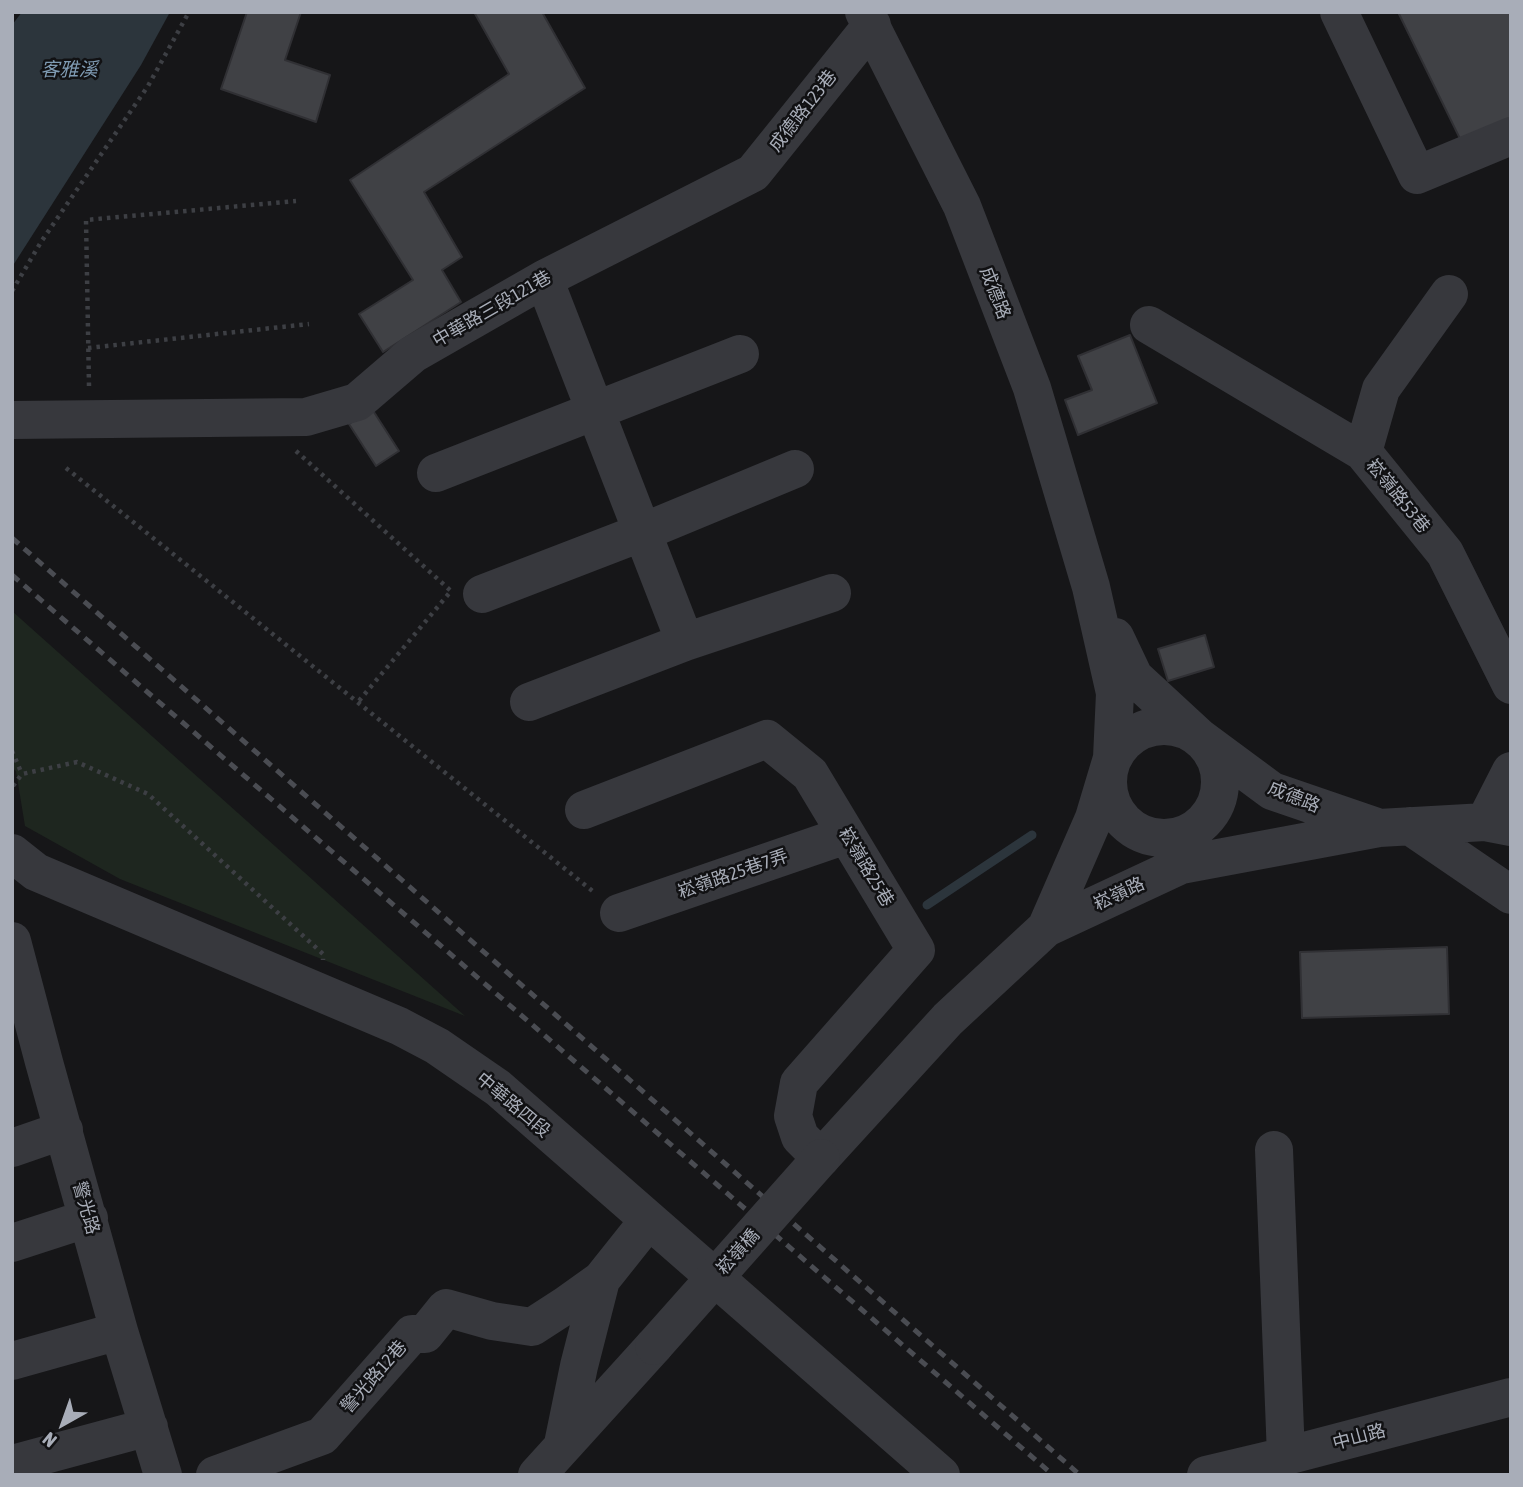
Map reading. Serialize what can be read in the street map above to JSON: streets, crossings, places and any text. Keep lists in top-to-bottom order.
{
  "streets": {
    "street": [
      "成德路123巷",
      "成德路",
      "中華路三段121巷",
      "崧嶺路53巷",
      "崧嶺路25巷",
      "崧嶺路25巷7弄",
      "崧嶺路",
      "中華路四段",
      "警光路",
      "崧嶺橋",
      "警光路12巷",
      "中山路"
    ]
  },
  "crossings": [
    ["成德路123巷", "成德路"],
    ["成德路123巷", "中華路三段121巷"],
    ["成德路", "崧嶺路"],
    ["崧嶺路25巷", "崧嶺路25巷7弄"],
    ["崧嶺路25巷", "崧嶺路"],
    ["崧嶺路25巷", "崧嶺橋"],
    ["崧嶺路", "崧嶺橋"]
  ],
  "water": ["客雅溪"],
  "north": "bottom left"
}
